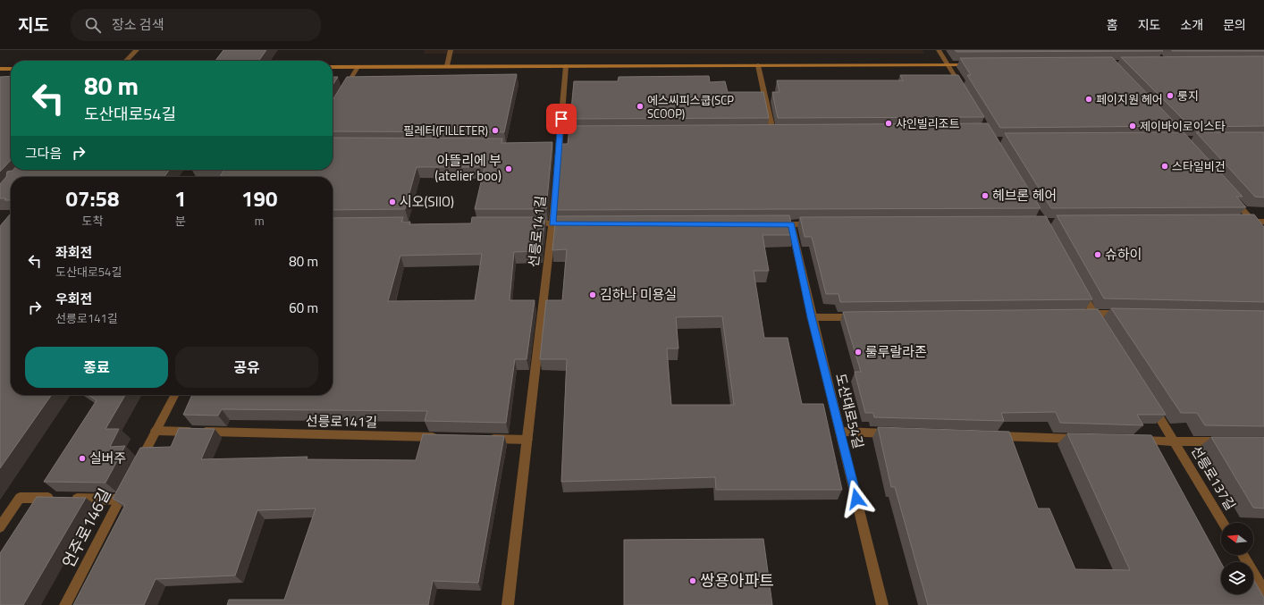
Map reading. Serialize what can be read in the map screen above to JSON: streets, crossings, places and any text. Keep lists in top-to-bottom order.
{
  "streets": {
    "street": [
      "선릉로141길",
      "도산대로54길",
      "선릉로137길",
      "언주로146길"
    ]
  },
  "places": [
    "룽지",
    "페이지원 헤어",
    "에스씨피스쿱(SCP SCOOP)",
    "샤인빌리조트",
    "제이바이로이스타",
    "필레터(FILLETER)",
    "스타일비건",
    "아뜰리에 부 (atelier boo)",
    "헤브론 헤어",
    "시오(SIIO)",
    "슈하이",
    "김하나 미용실",
    "룰루랄라존",
    "실버주",
    "쌍용아파트"
  ],
  "north": "left",
  "page": {
    "header": "지도",
    "search": "장소 검색",
    "nav": [
      "홈",
      "지도",
      "소개",
      "문의"
    ],
    "turn": ["80 m", "도산대로54길"],
    "then": "그다음",
    "eta": [
      "07:58",
      "도착",
      "1",
      "분",
      "190",
      "m"
    ],
    "list": [
      {
        "name": "좌회전",
        "note": "도산대로54길",
        "value": "80 m"
      },
      {
        "name": "우회전",
        "note": "선릉로141길",
        "value": "60 m"
      }
    ],
    "buttons": ["종료", "공유"]
  }
}
